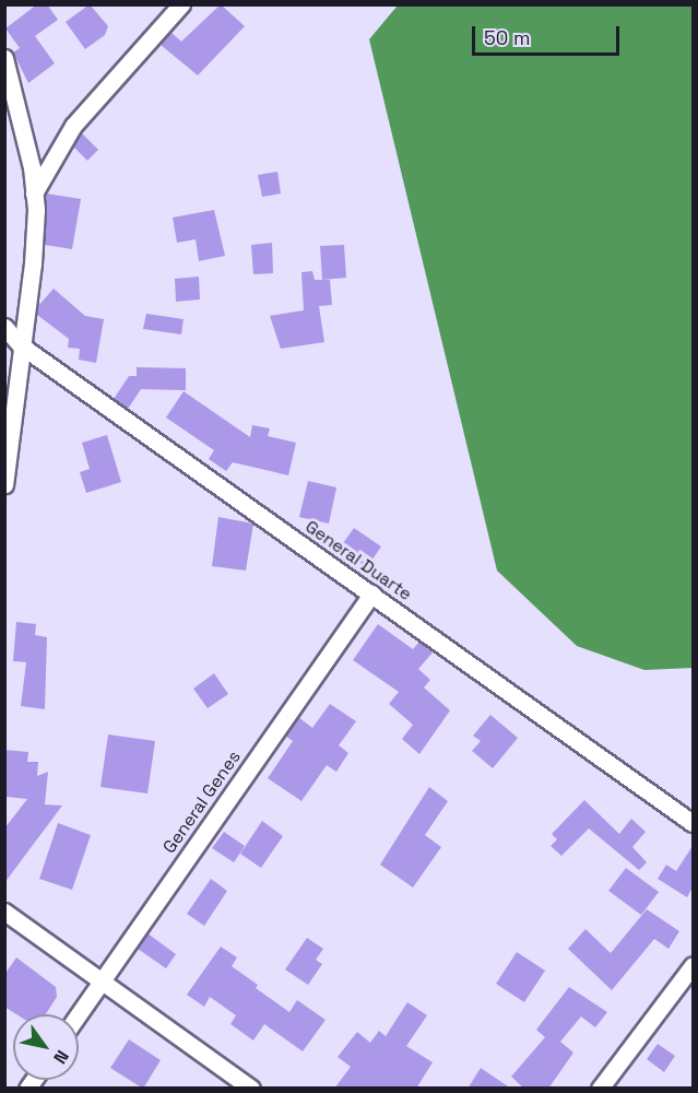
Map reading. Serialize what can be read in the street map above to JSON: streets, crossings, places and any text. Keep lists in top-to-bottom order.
{
  "streets": {
    "street": ["General Duarte", "General Genes"]
  },
  "crossings": [
    ["General Duarte", "General Genes"]
  ],
  "scale_bar": "50 m",
  "north": "bottom right"
}
